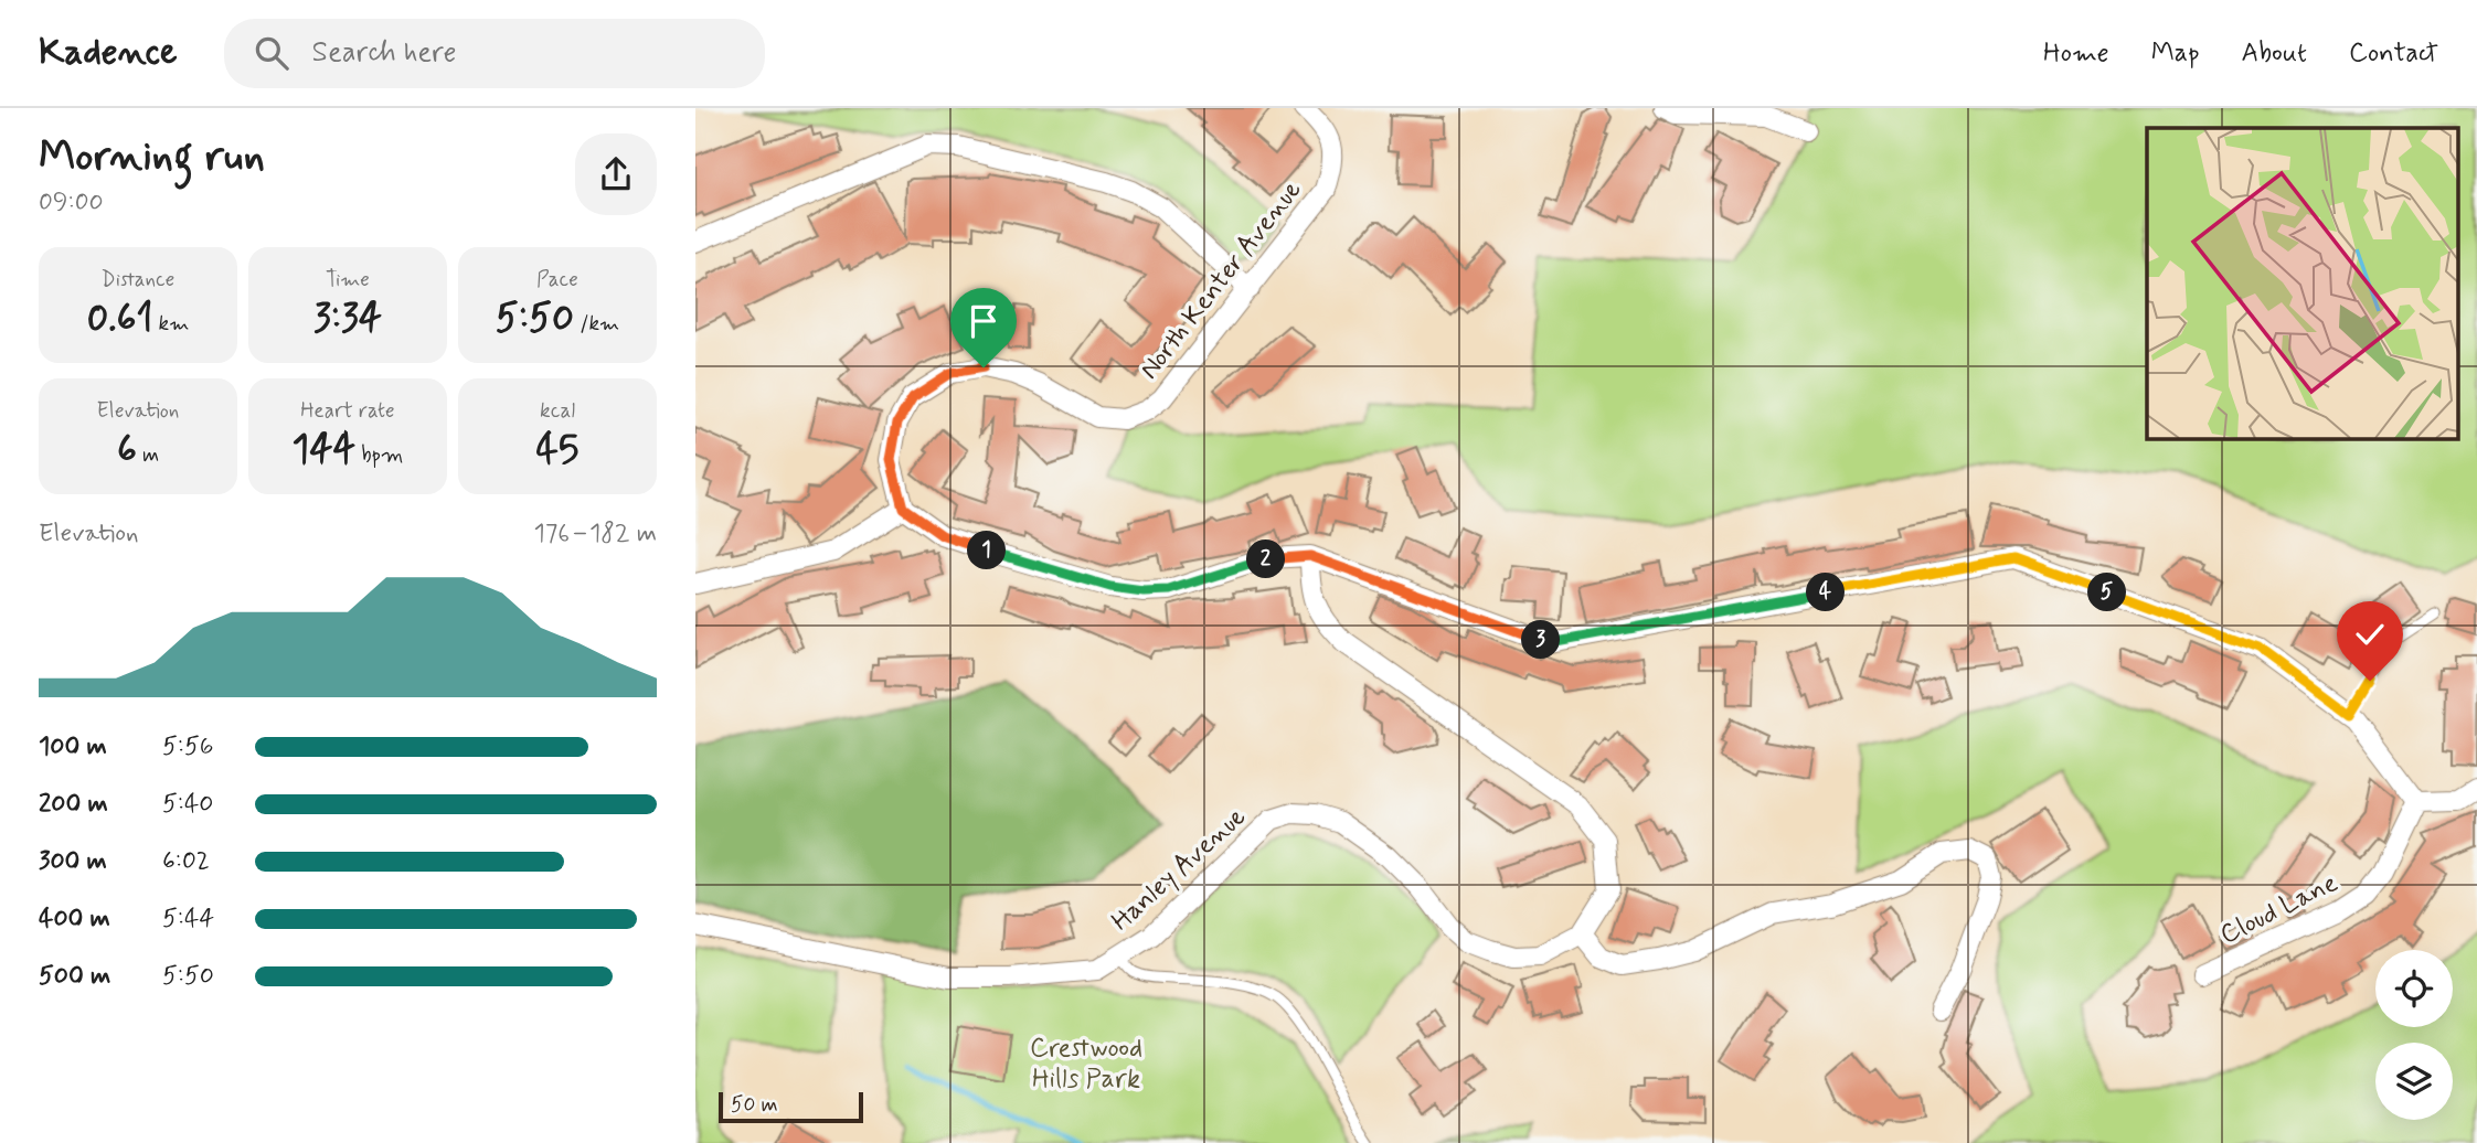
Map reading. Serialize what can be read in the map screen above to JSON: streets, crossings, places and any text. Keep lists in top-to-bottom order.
{
  "streets": {
    "street": ["North Kenter Avenue", "Hanley Avenue", "Cloud Lane"]
  },
  "parks": ["Crestwood Hills Park"],
  "scale_bar": "50 m",
  "page": {
    "header": "Kadence",
    "search": "Search here",
    "nav": [
      "Home",
      "Map",
      "About",
      "Contact"
    ],
    "heading": ["Morning run", "09:00"],
    "stats": [
      ["Distance", "0.61 km"],
      ["Time", "3:34"],
      ["Pace", "5:50 /km"],
      ["Elevation", "6 m"],
      ["Heart rate", "144 bpm"],
      ["kcal", "45"]
    ],
    "chart": ["Elevation", "176–182 m"],
    "pins": [
      "1",
      "2",
      "4",
      "5",
      "3"
    ],
    "list": [
      {
        "name": "100 m",
        "note": "5:56"
      },
      {
        "name": "200 m",
        "note": "5:40"
      },
      {
        "name": "300 m",
        "note": "6:02"
      },
      {
        "name": "400 m",
        "note": "5:44"
      },
      {
        "name": "500 m",
        "note": "5:50"
      }
    ],
    "scale": "50 m"
  }
}
